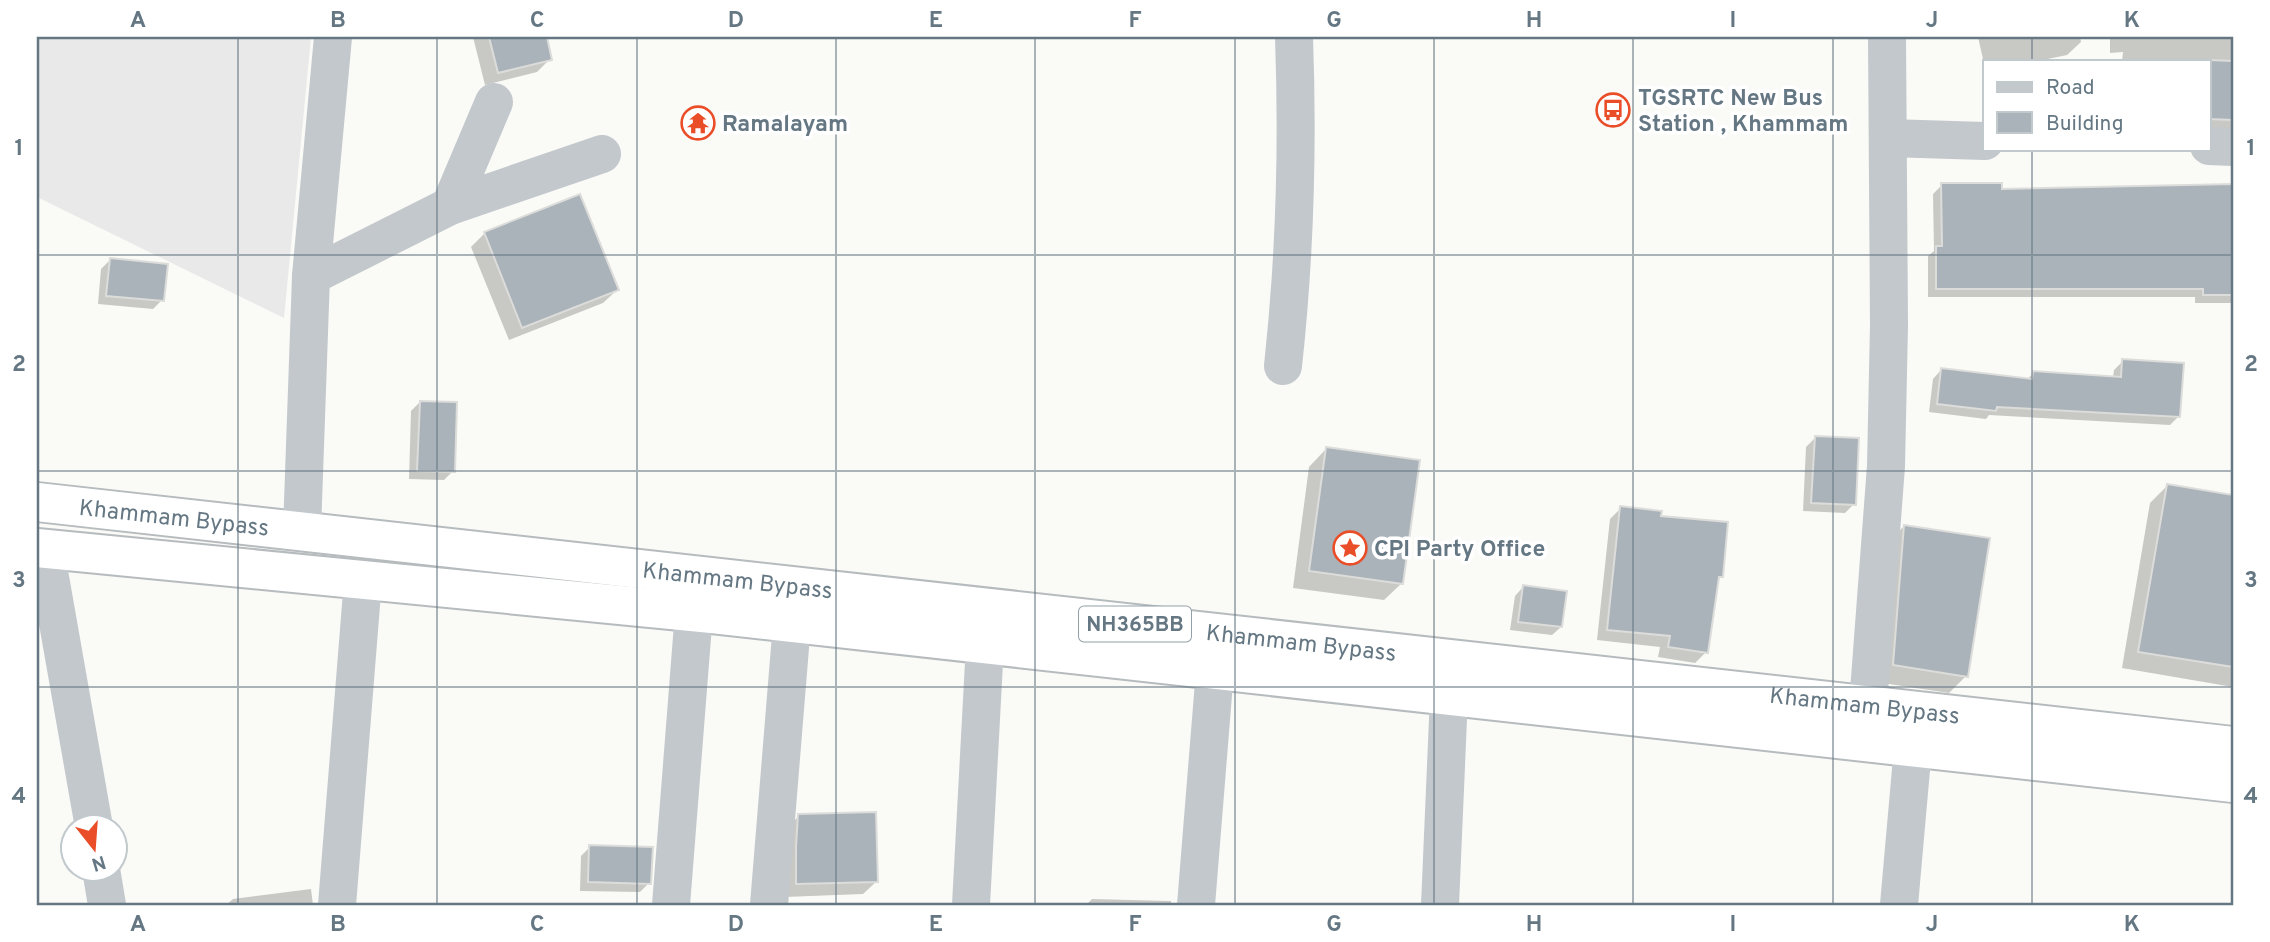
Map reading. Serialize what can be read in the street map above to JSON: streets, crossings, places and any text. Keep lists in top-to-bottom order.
{
  "streets": {
    "highway": ["Khammam Bypass", "NH365BB"]
  },
  "places": {
    "bus stop": ["TGSRTC New Bus Station , Khammam"],
    "temple": ["Ramalayam"],
    "place": ["CPI Party Office"]
  },
  "legend": ["Road", "Building"],
  "north": "bottom",
  "grid": {
    "columns": [
      "A",
      "B",
      "C",
      "D",
      "E",
      "F",
      "G",
      "H",
      "I",
      "J",
      "K"
    ],
    "rows": [
      "1",
      "2",
      "3",
      "4"
    ]
  }
}
